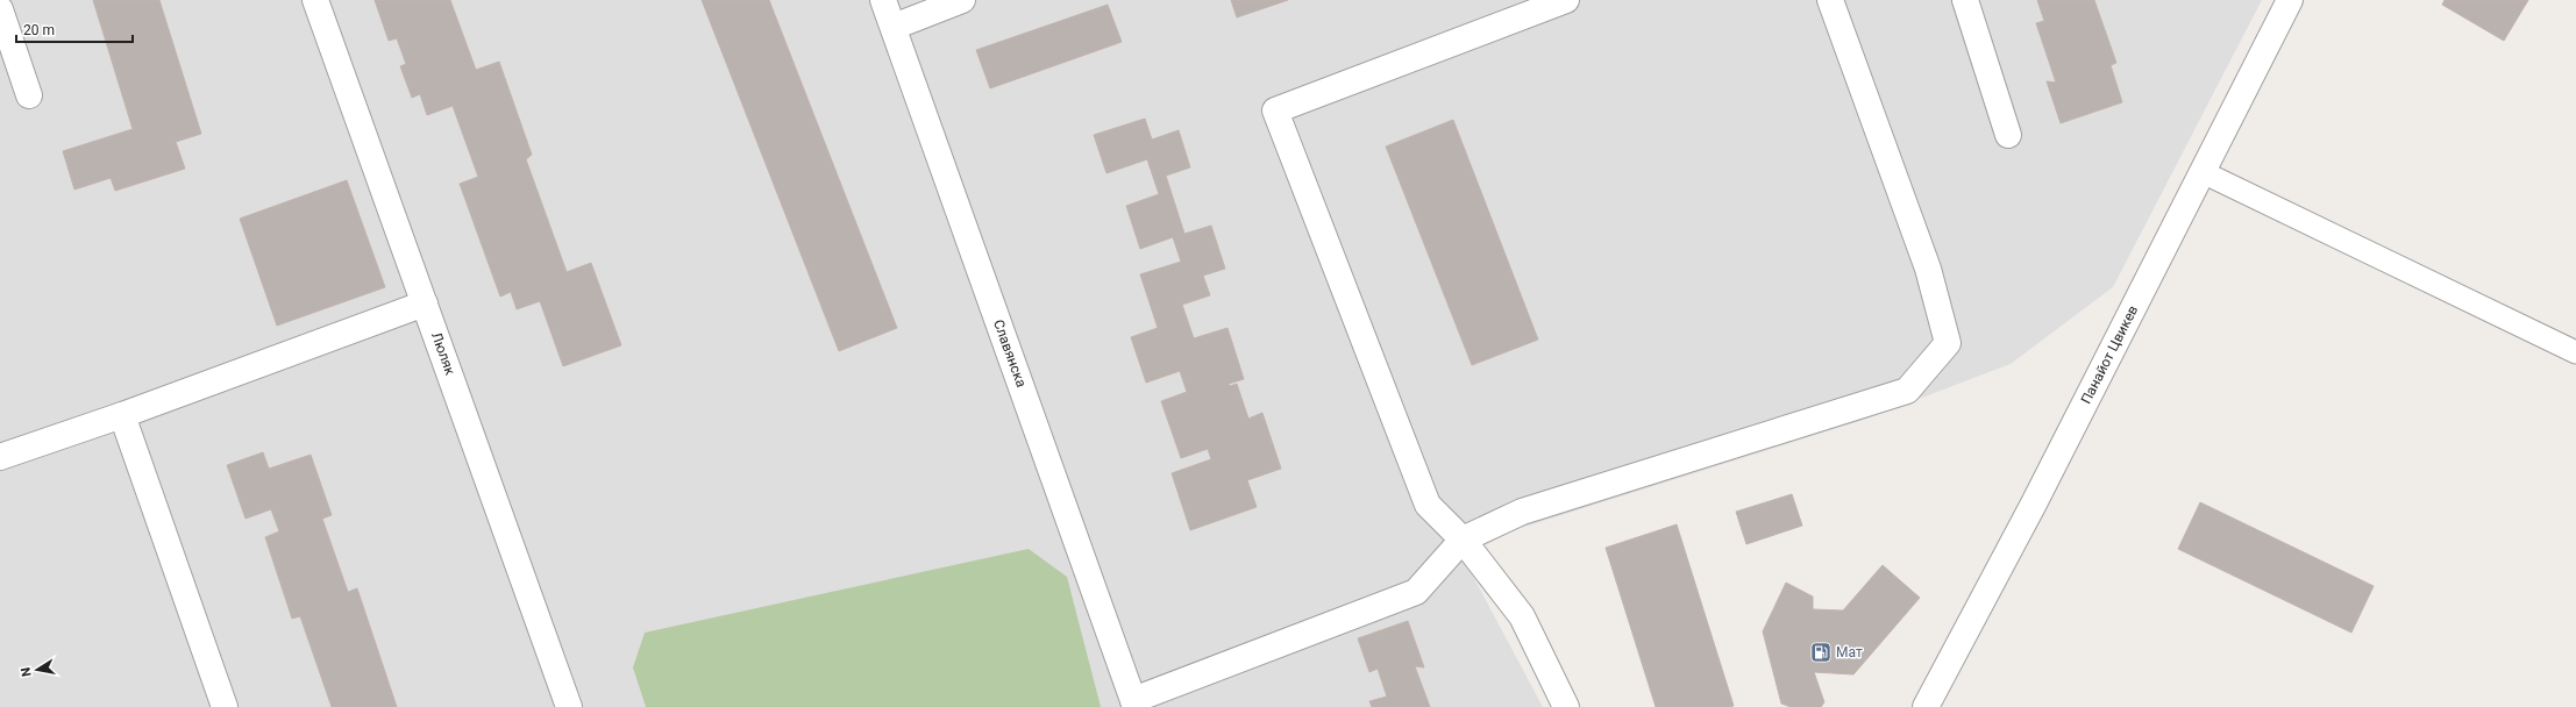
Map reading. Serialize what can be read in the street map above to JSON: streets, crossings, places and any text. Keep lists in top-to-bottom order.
{
  "streets": {
    "street": ["Люляк", "Славянска", "Панайот Цвикев"]
  },
  "places": {
    "fuel station": ["Мат"]
  },
  "scale_bar": "20 m",
  "north": "left"
}
